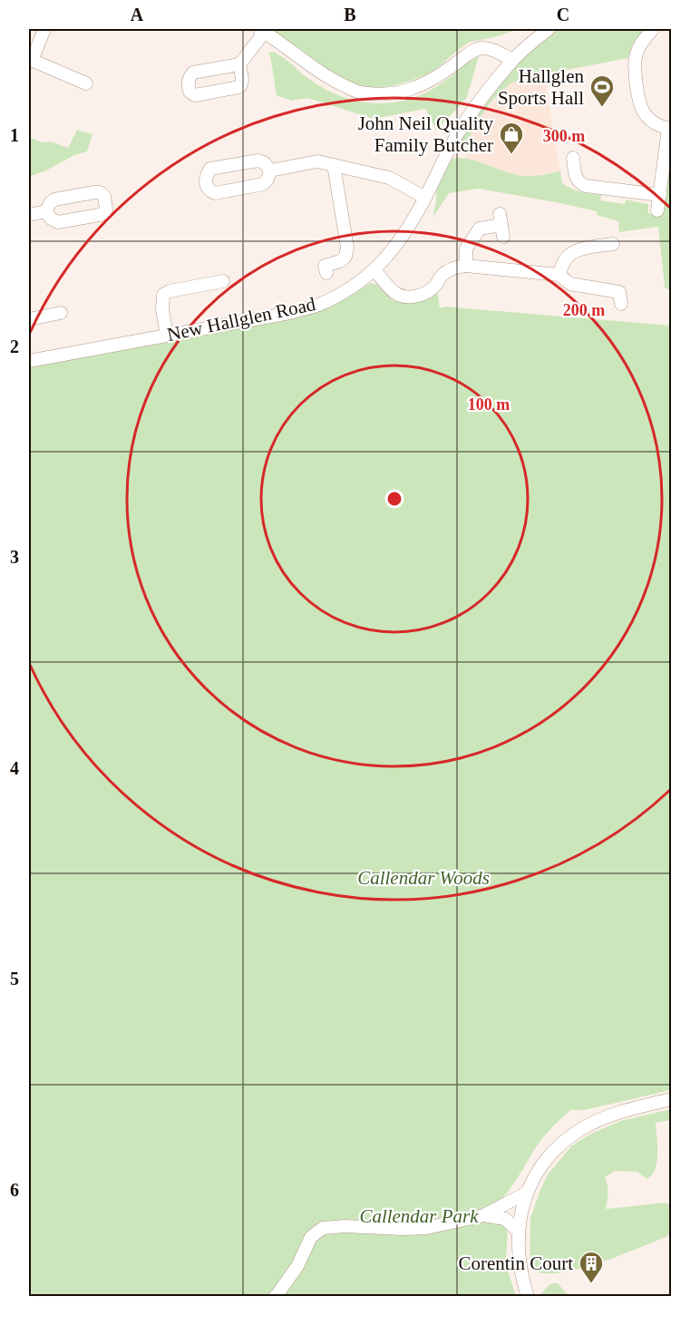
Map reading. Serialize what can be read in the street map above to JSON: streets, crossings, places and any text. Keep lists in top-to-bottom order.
{
  "streets": {
    "street": ["New Hallglen Road"]
  },
  "parks": ["Callendar Woods", "Callendar Park"],
  "places": {
    "sports": ["Hallglen Sports Hall"],
    "shop": ["John Neil Quality Family Butcher"],
    "building": ["Corentin Court"]
  },
  "grid": {
    "columns": ["A", "B", "C"],
    "rows": [
      "1",
      "2",
      "3",
      "4",
      "5",
      "6"
    ]
  },
  "rings": ["300 m", "200 m", "100 m"]
}
